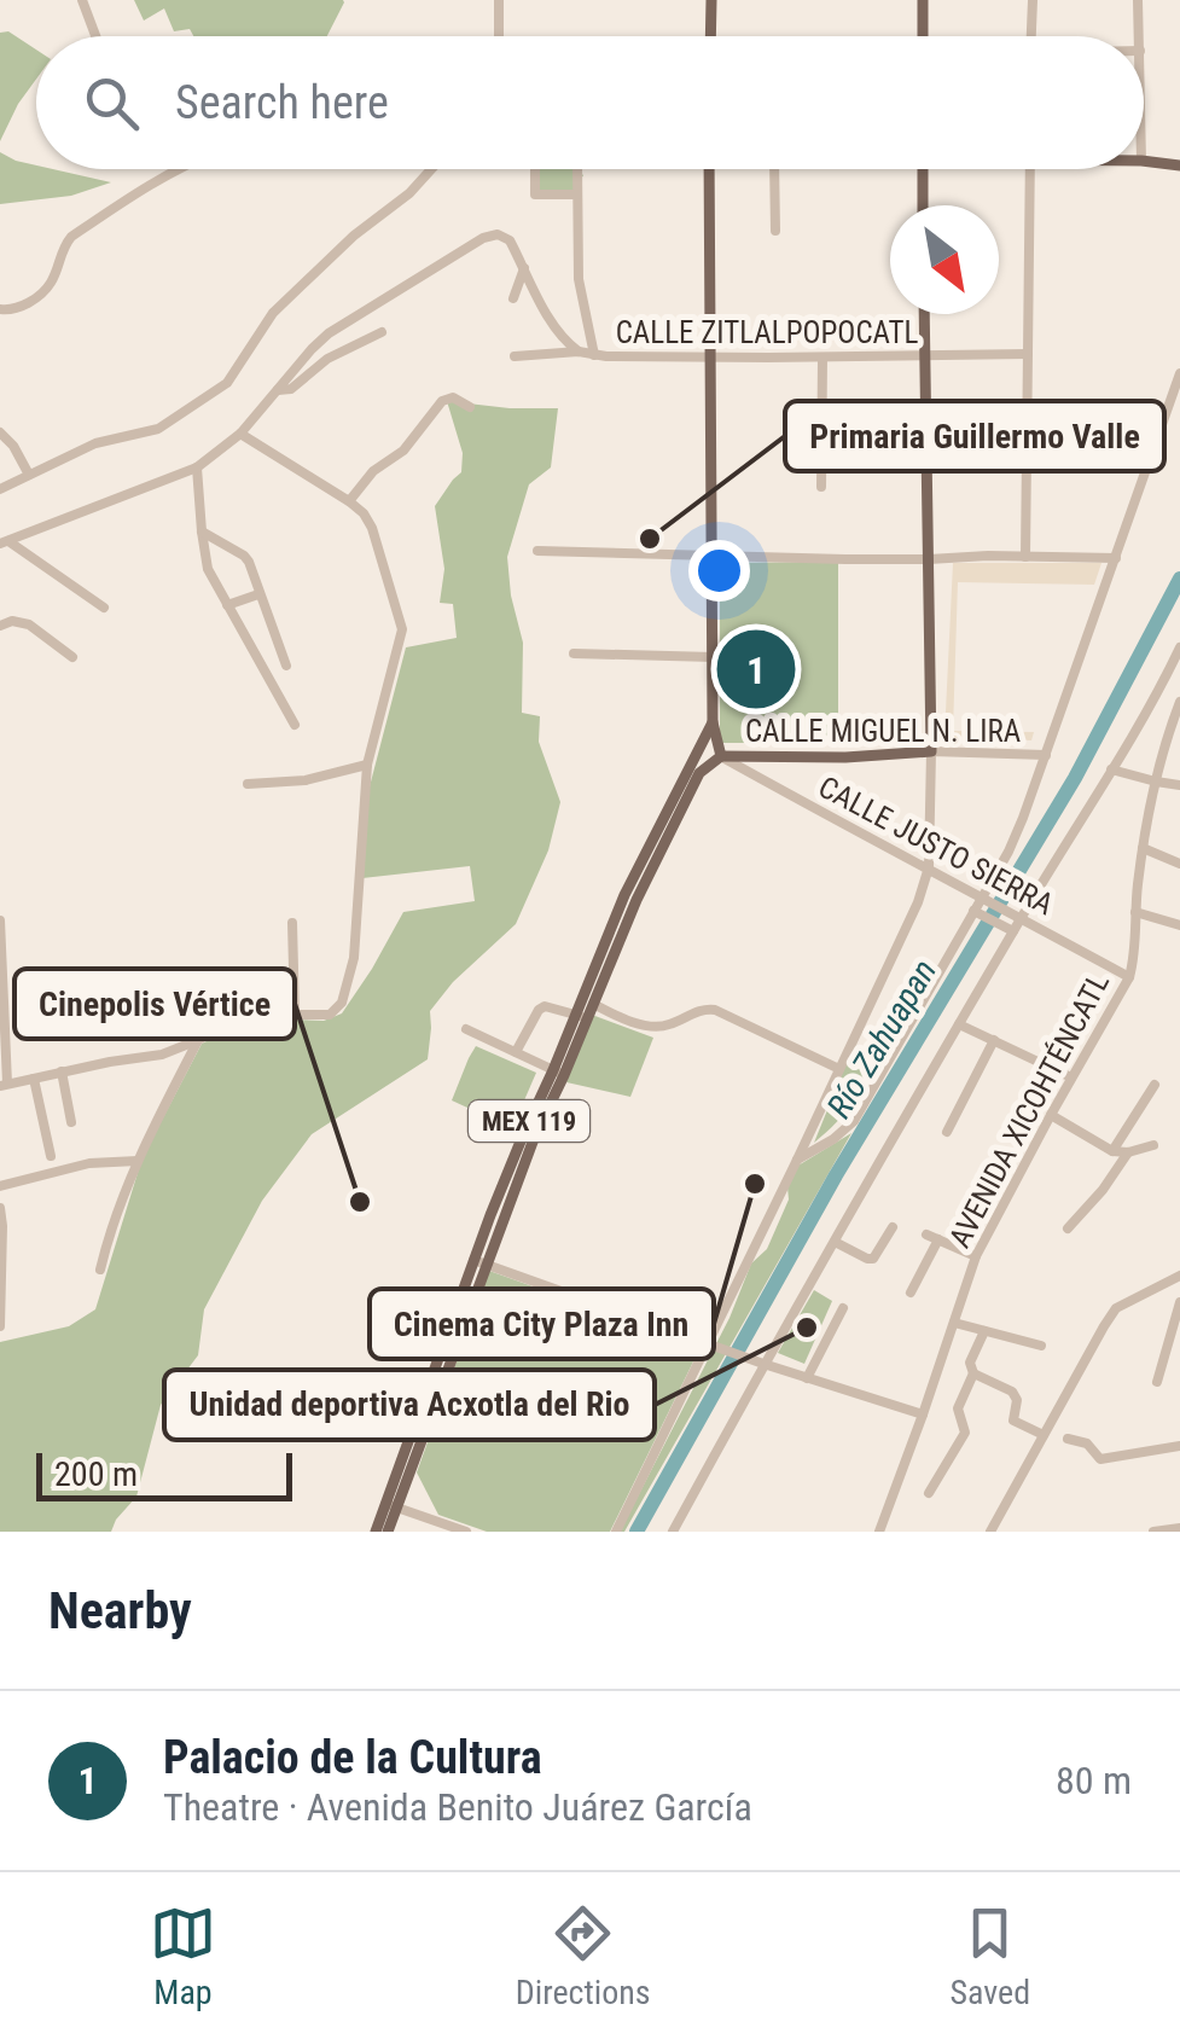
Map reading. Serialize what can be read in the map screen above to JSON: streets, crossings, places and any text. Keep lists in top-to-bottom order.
{
  "streets": {
    "main road": ["CALLE MIGUEL N. LIRA", "MEX 119"],
    "street": ["CALLE ZITLALPOPOCATL", "CALLE JUSTO SIERRA", "AVENIDA XICOHTÉNCATL"]
  },
  "crossings": [
    ["CALLE ZITLALPOPOCATL", "MEX 119"],
    ["CALLE MIGUEL N. LIRA", "CALLE JUSTO SIERRA"],
    ["CALLE MIGUEL N. LIRA", "MEX 119"],
    ["CALLE JUSTO SIERRA", "AVENIDA XICOHTÉNCATL"],
    ["CALLE JUSTO SIERRA", "MEX 119"]
  ],
  "water": ["Río Zahuapan"],
  "places": [
    "Primaria Guillermo Valle",
    "Cinema City Plaza Inn",
    "Cinepolis Vértice",
    "Unidad deportiva Acxotla del Rio"
  ],
  "scale_bar": "200 m",
  "north": "bottom right",
  "page": {
    "search": "Search here",
    "pins": "1",
    "scale": "200 m",
    "heading": "Nearby",
    "list": [
      {
        "mark": "1",
        "name": "Palacio de la Cultura",
        "note": "Theatre · Avenida Benito Juárez García",
        "value": "80 m"
      }
    ],
    "nav": ["Map", "Directions", "Saved"]
  }
}
